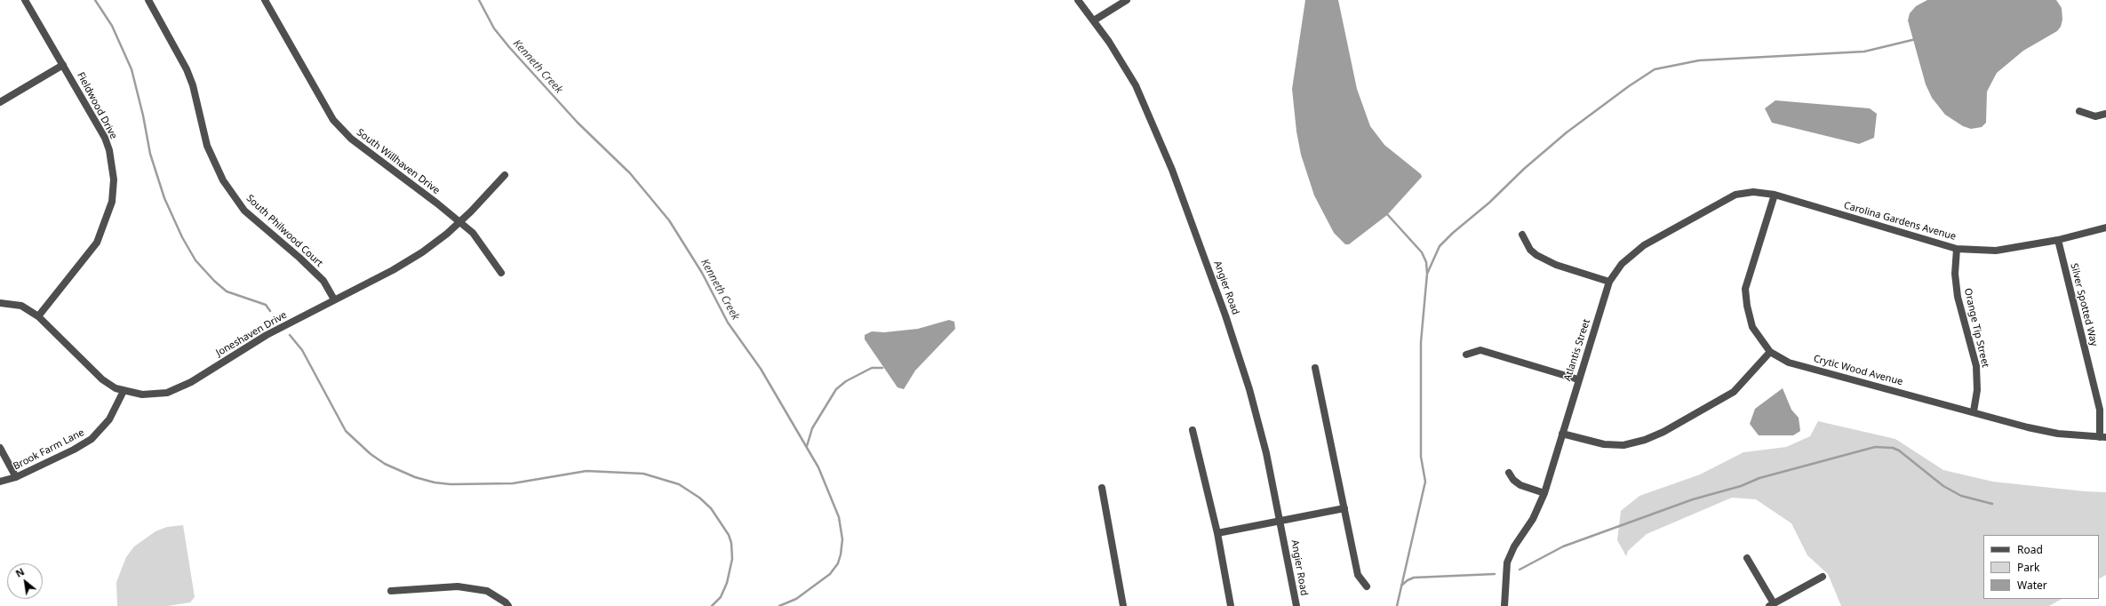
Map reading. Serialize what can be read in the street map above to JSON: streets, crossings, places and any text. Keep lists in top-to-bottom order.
{
  "streets": {
    "street": [
      "Fieldwood Drive",
      "South Willhaven Drive",
      "Carolina Gardens Avenue",
      "South Philwood Court",
      "Angier Road",
      "Silver Spotted Way",
      "Orange Tip Street",
      "Joneshaven Drive",
      "Atlantis Street",
      "Crytic Wood Avenue",
      "Brook Farm Lane"
    ]
  },
  "crossings": [
    ["Fieldwood Drive", "Joneshaven Drive"],
    ["South Willhaven Drive", "Joneshaven Drive"],
    ["Carolina Gardens Avenue", "Silver Spotted Way"],
    ["Carolina Gardens Avenue", "Orange Tip Street"],
    ["Carolina Gardens Avenue", "Atlantis Street"],
    ["Carolina Gardens Avenue", "Crytic Wood Avenue"],
    ["South Philwood Court", "Joneshaven Drive"],
    ["Silver Spotted Way", "Crytic Wood Avenue"],
    ["Orange Tip Street", "Crytic Wood Avenue"],
    ["Joneshaven Drive", "Brook Farm Lane"],
    ["Atlantis Street", "Crytic Wood Avenue"]
  ],
  "water": ["Kenneth Creek"],
  "legend": ["Road", "Park", "Water"],
  "north": "top left"
}
